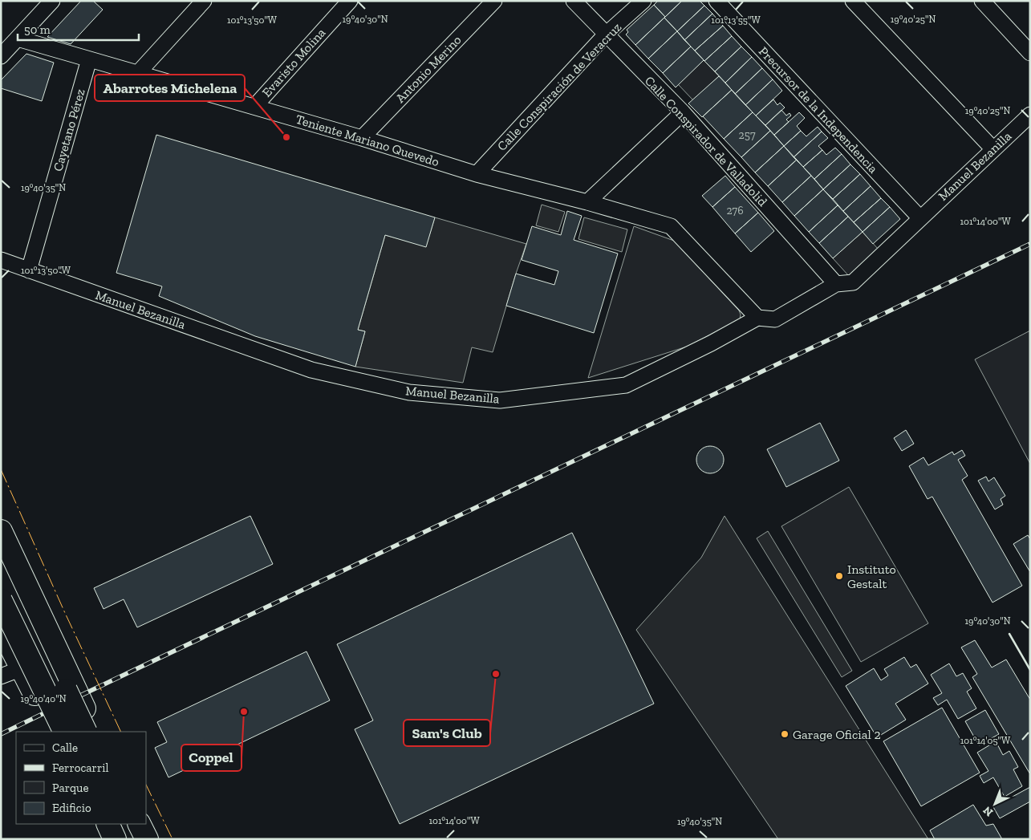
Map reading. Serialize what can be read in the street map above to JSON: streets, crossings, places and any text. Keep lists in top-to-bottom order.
{
  "streets": {
    "street": [
      "Evaristo Molina",
      "Antonio Merino",
      "Calle Conspiración de Veracruz",
      "Precursor de la Independencia",
      "Cayetano Pérez",
      "Teniente Mariano Quevedo",
      "Calle Conspirador de Valladolid",
      "Manuel Bezanilla"
    ]
  },
  "crossings": [
    ["Evaristo Molina", "Teniente Mariano Quevedo"],
    ["Antonio Merino", "Teniente Mariano Quevedo"],
    ["Calle Conspiración de Veracruz", "Teniente Mariano Quevedo"],
    ["Calle Conspiración de Veracruz", "Calle Conspirador de Valladolid"],
    ["Precursor de la Independencia", "Manuel Bezanilla"],
    ["Cayetano Pérez", "Teniente Mariano Quevedo"],
    ["Cayetano Pérez", "Manuel Bezanilla"],
    ["Teniente Mariano Quevedo", "Manuel Bezanilla"],
    ["Calle Conspirador de Valladolid", "Manuel Bezanilla"]
  ],
  "places": [
    "Abarrotes Michelena",
    "Instituto Gestalt",
    "Sam's Club",
    "Coppel",
    "Garage Oficial 2"
  ],
  "house_numbers": ["257", "276"],
  "legend": [
    "Calle",
    "Ferrocarril",
    "Parque",
    "Edificio"
  ],
  "scale_bar": "50 m",
  "north": "bottom left",
  "coordinates": [
    "19°40'30\"N",
    "19°40'25\"N",
    "101°13'50\"W",
    "101°13'55\"W",
    "19°40'35\"N",
    "101°14'00\"W",
    "19°40'40\"N",
    "101°14'05\"W"
  ]
}
